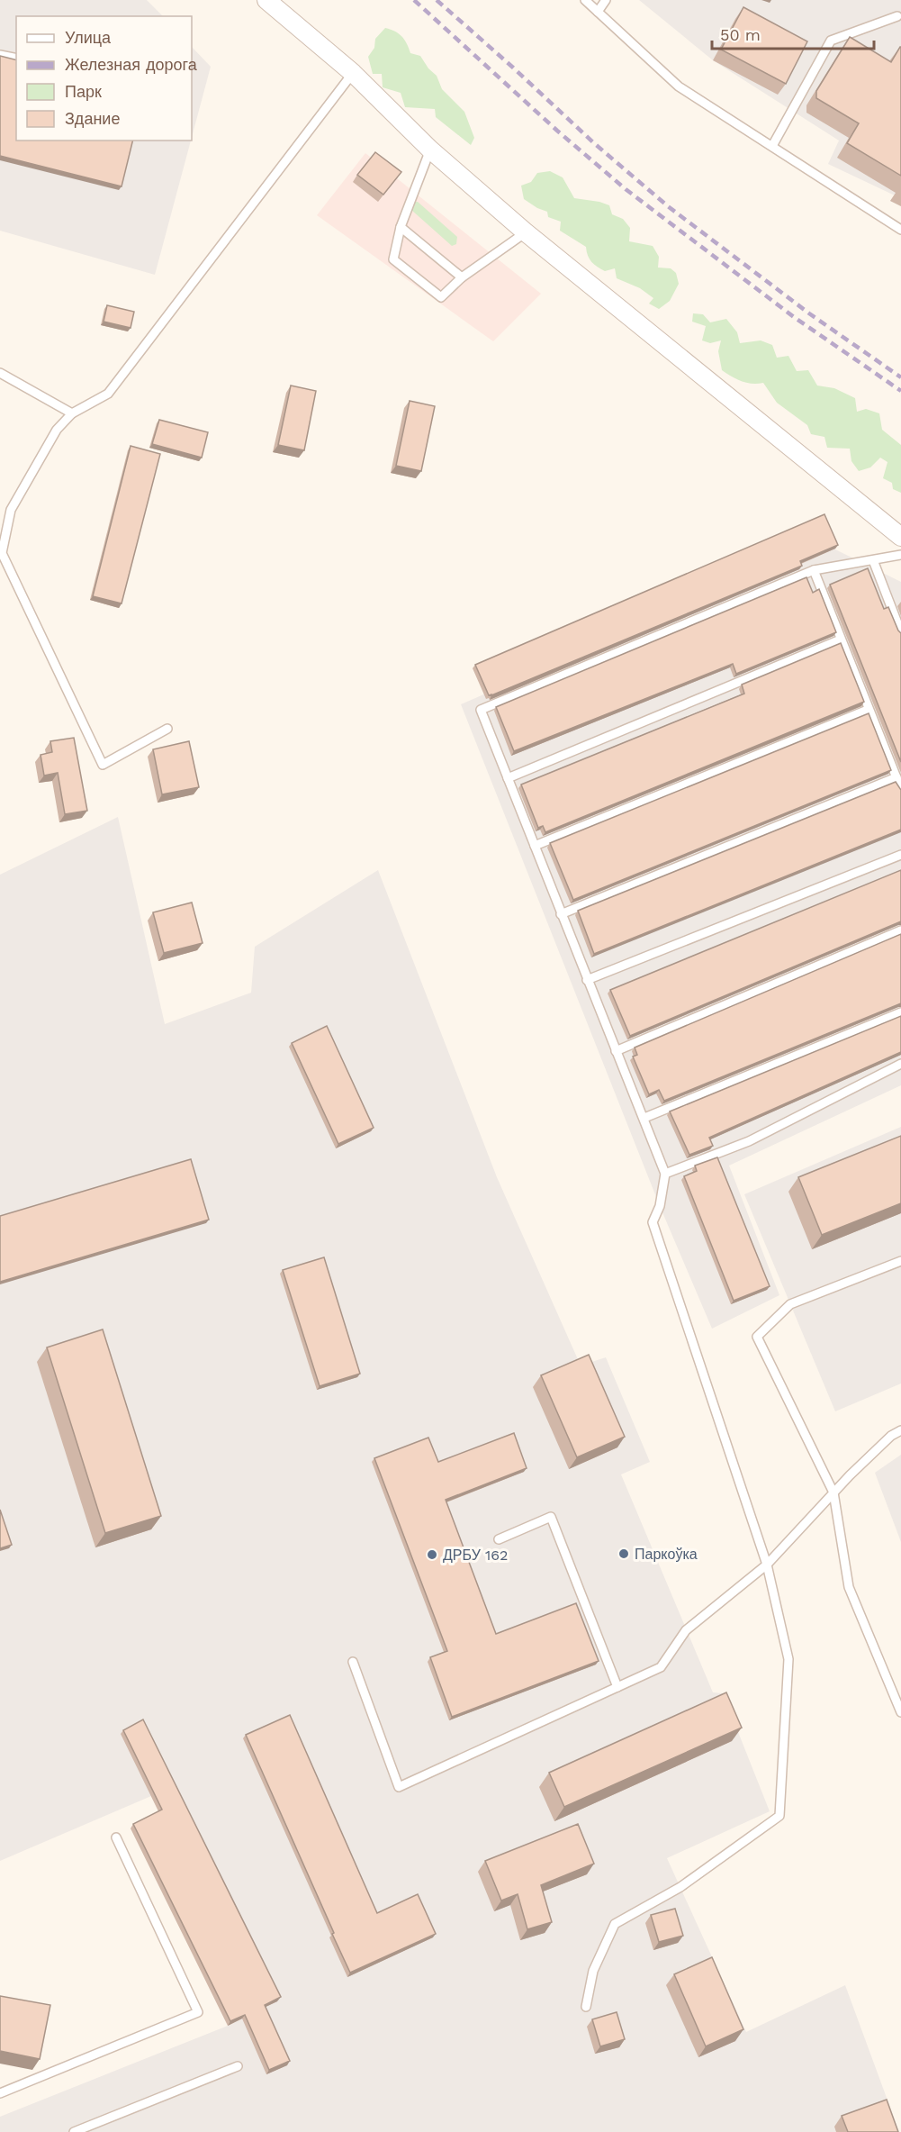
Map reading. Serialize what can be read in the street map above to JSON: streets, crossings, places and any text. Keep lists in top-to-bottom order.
{
  "places": ["Паркоўка", "ДРБУ 162"],
  "legend": [
    "Улица",
    "Железная дорога",
    "Парк",
    "Здание"
  ],
  "scale_bar": "50 m"
}
